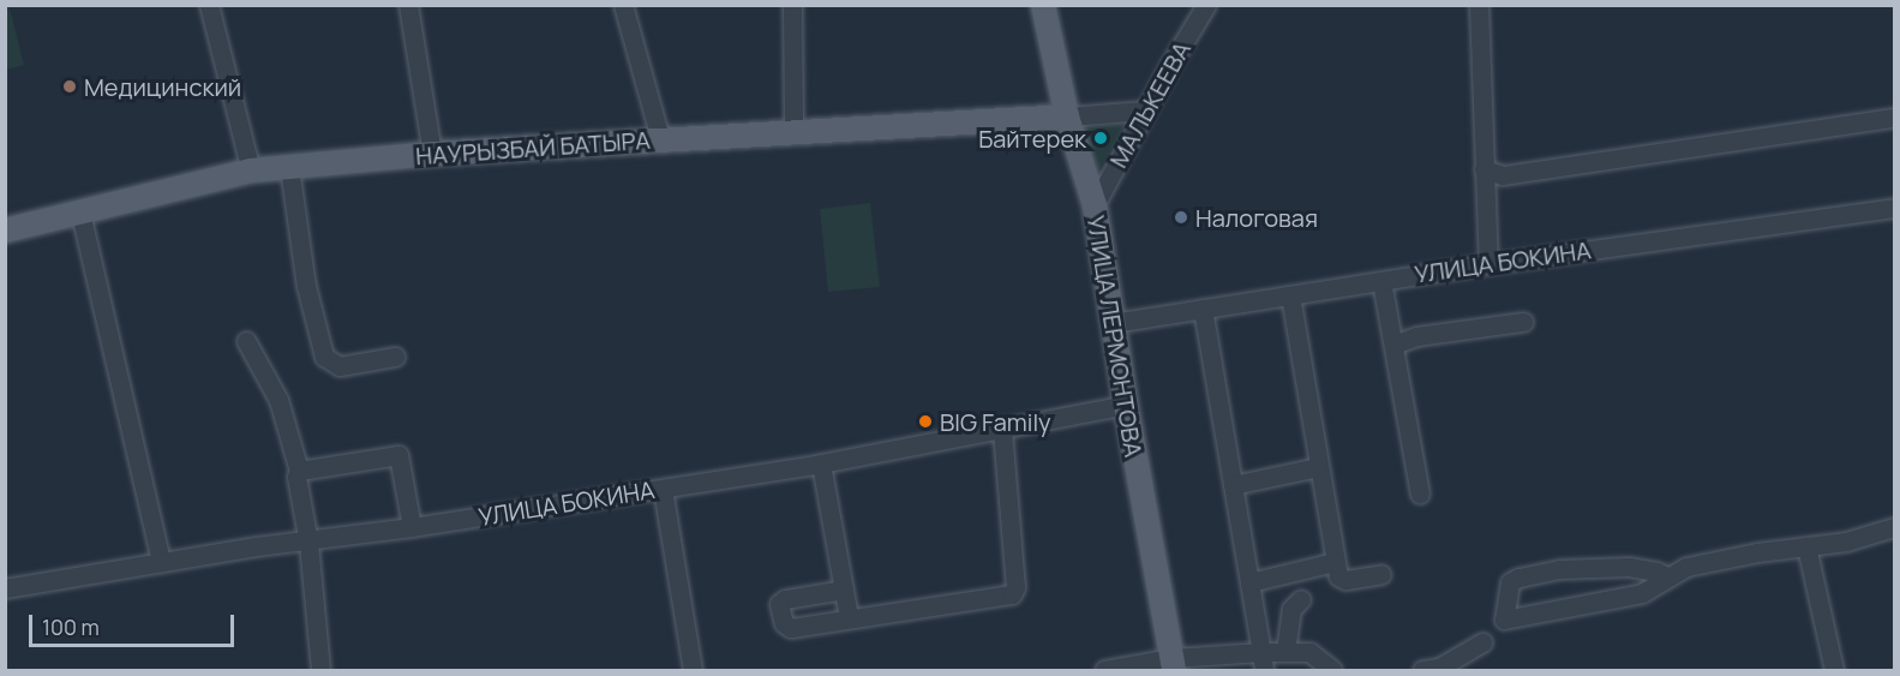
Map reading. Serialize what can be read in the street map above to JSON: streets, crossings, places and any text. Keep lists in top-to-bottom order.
{
  "streets": {
    "main road": ["НАУРЫЗБАЙ БАТЫРА", "УЛИЦА ЛЕРМОНТОВА"],
    "street": ["МАЛЬКЕЕВА", "УЛИЦА БОКИНА"]
  },
  "crossings": [
    ["МАЛЬКЕЕВА", "УЛИЦА ЛЕРМОНТОВА"],
    ["НАУРЫЗБАЙ БАТЫРА", "УЛИЦА ЛЕРМОНТОВА"],
    ["УЛИЦА БОКИНА", "УЛИЦА ЛЕРМОНТОВА"]
  ],
  "places": [
    "Медицинский",
    "Байтерек",
    "Налоговая",
    "BIG Family"
  ],
  "scale_bar": "100 m"
}
